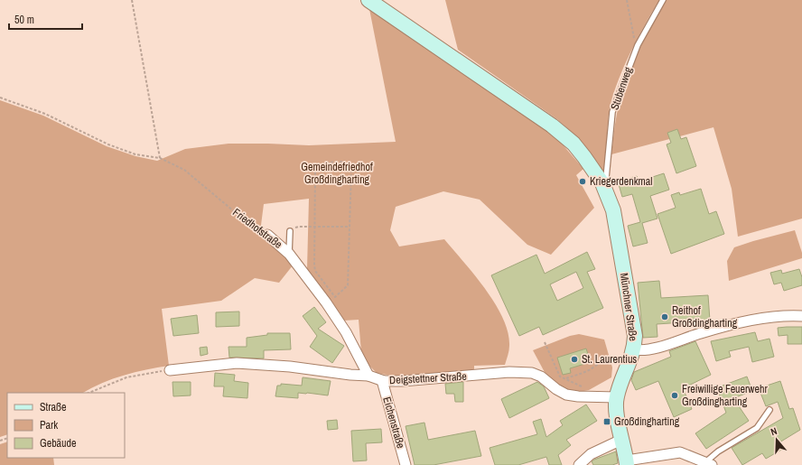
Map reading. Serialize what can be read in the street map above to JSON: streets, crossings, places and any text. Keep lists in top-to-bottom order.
{
  "streets": {
    "street": [
      "Friedhofstraße",
      "Münchner Straße",
      "Deigstettner Straße",
      "Eichenstraße"
    ],
    "lane": ["Stubenweg"]
  },
  "crossings": [
    ["Stubenweg", "Münchner Straße"],
    ["Friedhofstraße", "Deigstettner Straße"],
    ["Münchner Straße", "Deigstettner Straße"],
    ["Deigstettner Straße", "Eichenstraße"]
  ],
  "parks": ["Gemeindefriedhof Großdingharting"],
  "places": {
    "other": [
      "Kriegerdenkmal",
      "Reithof Großdingharting",
      "St. Laurentius",
      "Freiwillige Feuerwehr Großdingharting"
    ],
    "transit": ["Großdingharting"]
  },
  "legend": ["Straße", "Park", "Gebäude"],
  "scale_bar": "50 m",
  "north": "top"
}
